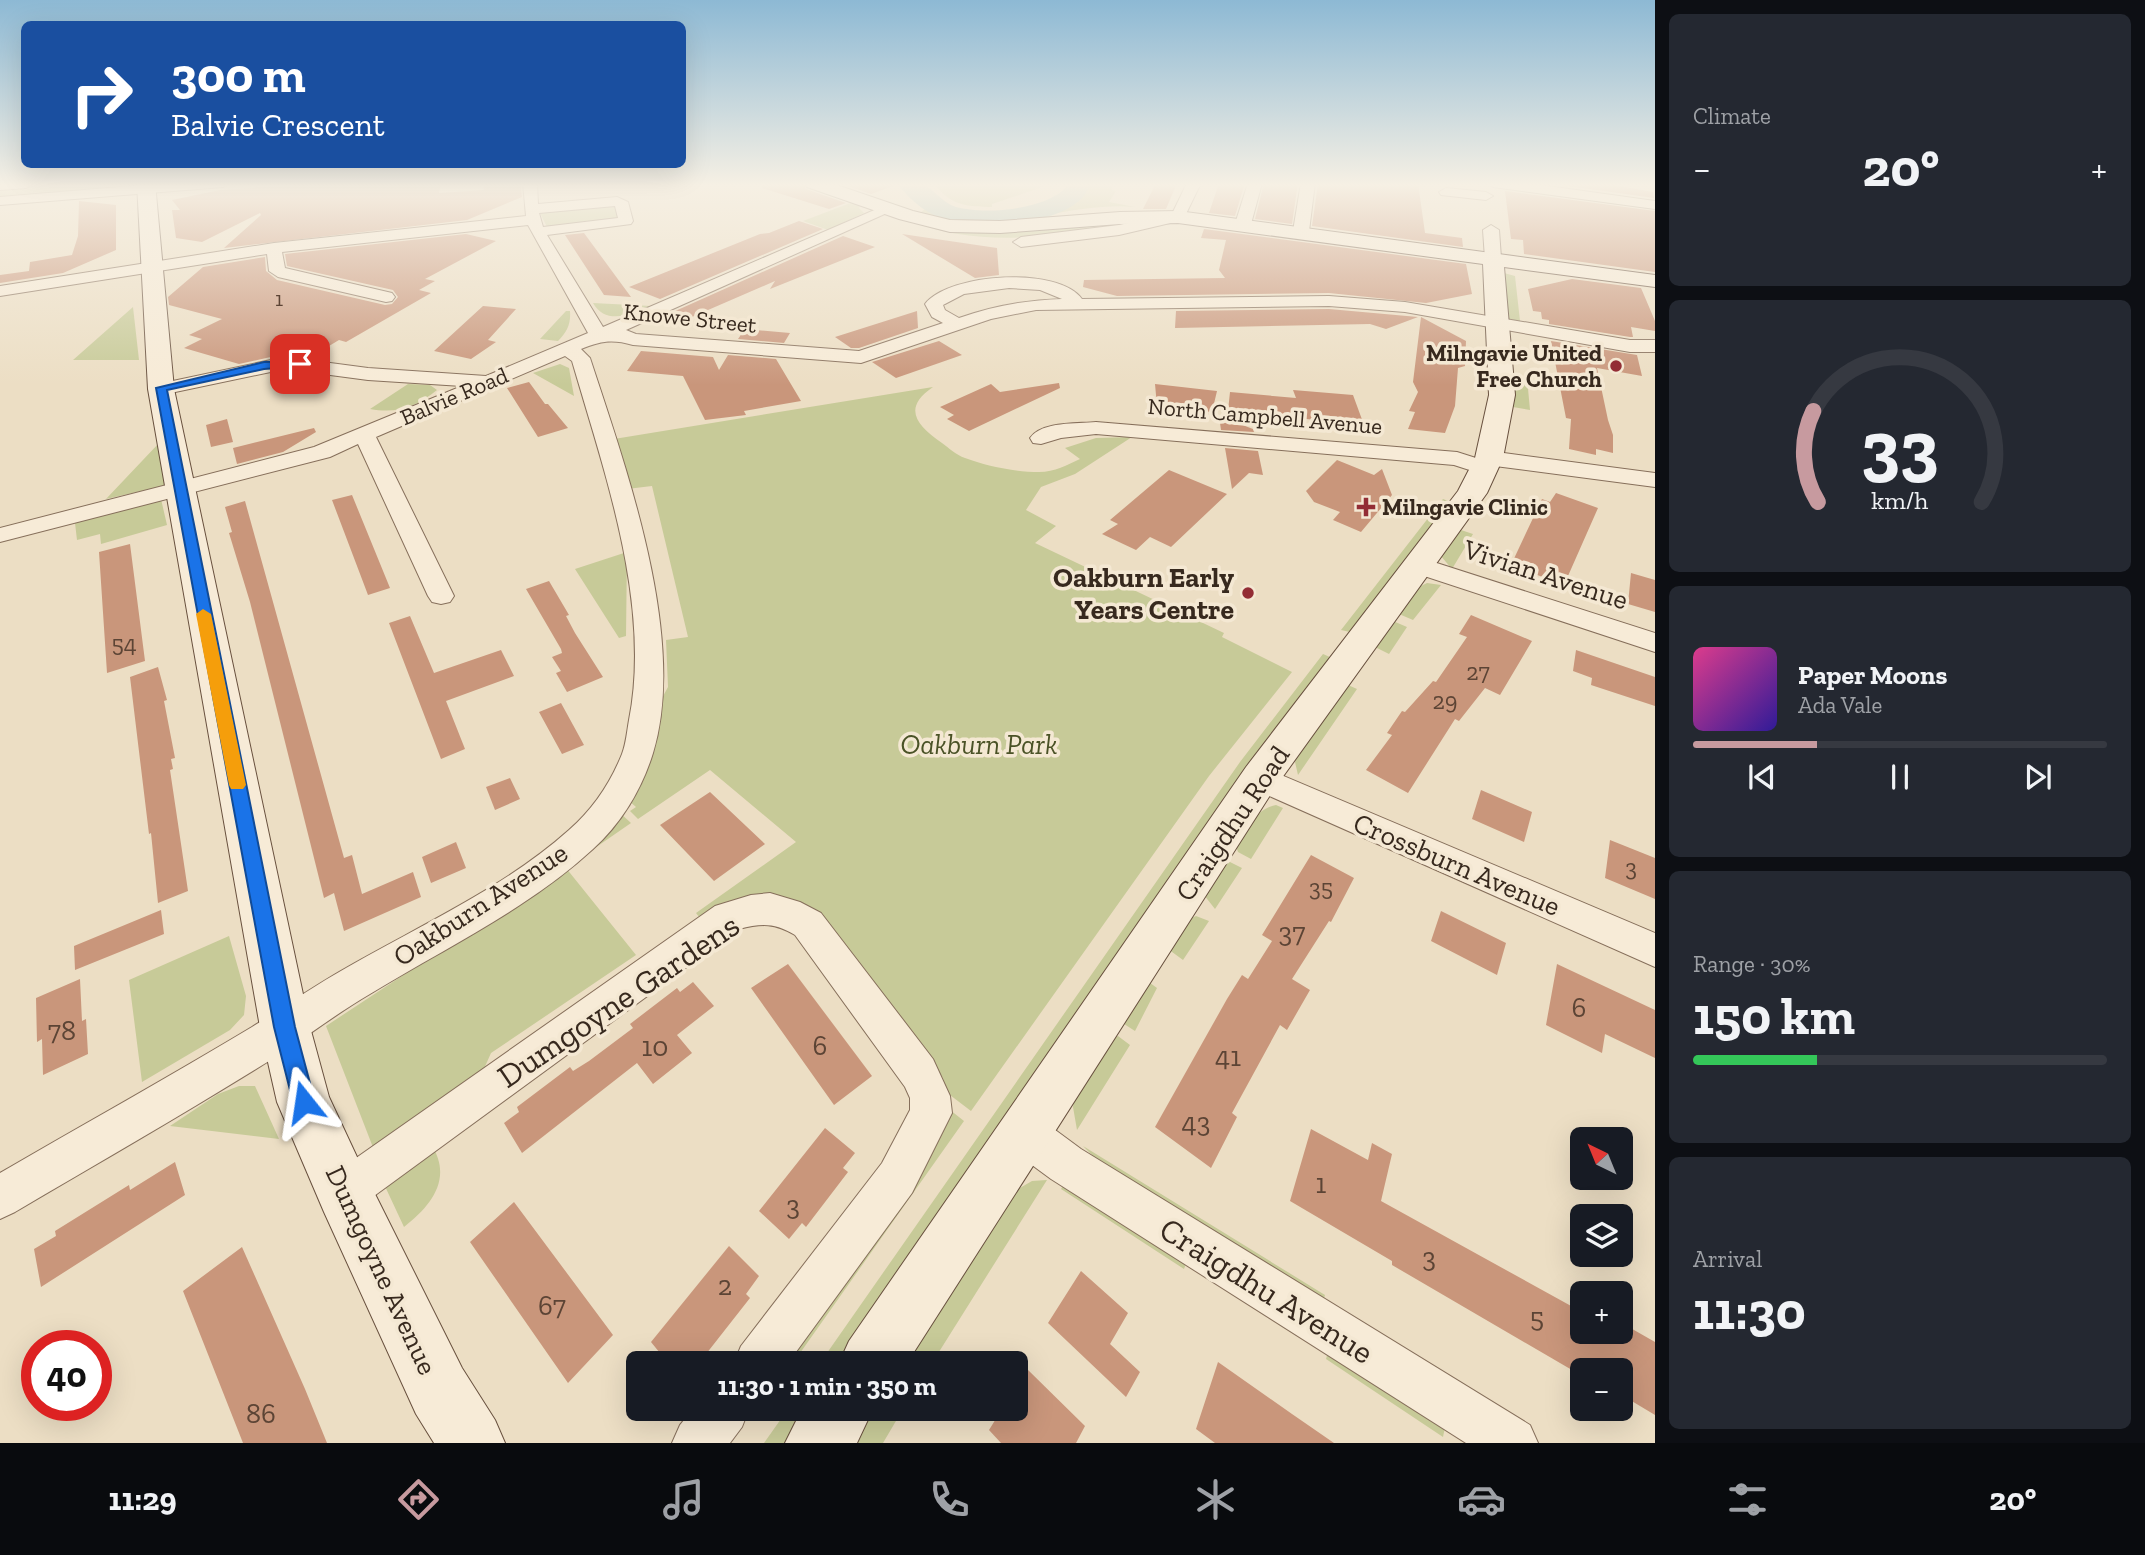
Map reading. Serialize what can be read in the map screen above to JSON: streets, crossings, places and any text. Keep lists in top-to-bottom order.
{
  "streets": {
    "street": [
      "Knowe Street",
      "Balvie Road",
      "North Campbell Avenue",
      "Vivian Avenue",
      "Craigdhu Road",
      "Crossburn Avenue",
      "Oakburn Avenue",
      "Dumgoyne Gardens",
      "Dumgoyne Avenue",
      "Craigdhu Avenue"
    ]
  },
  "crossings": [
    ["Knowe Street", "Balvie Road"],
    ["Knowe Street", "Craigdhu Road"],
    ["Balvie Road", "Oakburn Avenue"],
    ["Balvie Road", "Dumgoyne Avenue"],
    ["North Campbell Avenue", "Craigdhu Road"],
    ["Vivian Avenue", "Craigdhu Road"],
    ["Craigdhu Road", "Crossburn Avenue"],
    ["Craigdhu Road", "Craigdhu Avenue"],
    ["Oakburn Avenue", "Dumgoyne Avenue"],
    ["Dumgoyne Gardens", "Dumgoyne Avenue"]
  ],
  "parks": ["Oakburn Park"],
  "places": {
    "other": ["Milngavie United Free Church", "Oakburn Early Years Centre"],
    "health": ["Milngavie Clinic"]
  },
  "house_numbers": [
    "1",
    "54",
    "27",
    "29",
    "3",
    "35",
    "37",
    "6",
    "78",
    "6",
    "10",
    "41",
    "43",
    "1",
    "3",
    "3",
    "2",
    "67",
    "5",
    "86"
  ],
  "north": "top left",
  "page": {
    "tile": [
      "Climate",
      ["Range · 30%", "150 km"],
      ["Arrival", "11:30"]
    ],
    "turn": ["300 m", "Balvie Crescent"],
    "heat": ["−", "20°", "+"],
    "song": ["Paper Moons", "Ada Vale"],
    "map_buttons": ["+", "−"],
    "limit": "40",
    "trip": "11:30 · 1 min · 350 m",
    "tabs": ["11:29", "20°"],
    "gauge": ["33", "km/h"]
  }
}
